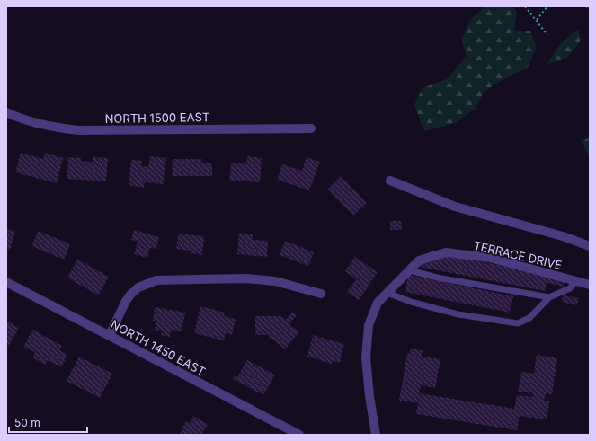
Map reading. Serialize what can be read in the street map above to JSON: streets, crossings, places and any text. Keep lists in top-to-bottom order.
{
  "streets": {
    "street": ["NORTH 1500 EAST", "TERRACE DRIVE", "NORTH 1450 EAST"]
  },
  "scale_bar": "50 m"
}
